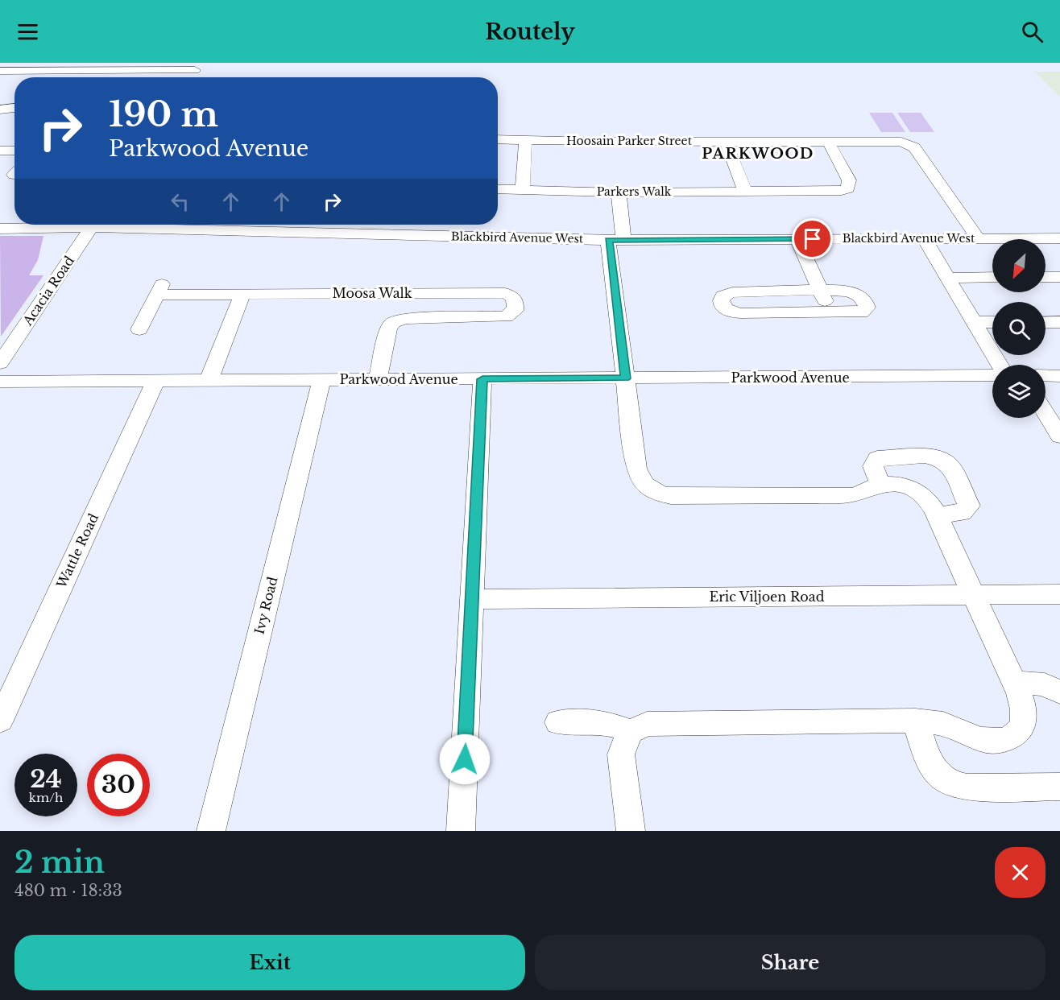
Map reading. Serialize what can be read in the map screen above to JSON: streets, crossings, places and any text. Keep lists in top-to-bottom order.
{
  "streets": {
    "street": [
      "Hoosain Parker Street",
      "Parkers Walk",
      "Blackbird Avenue West",
      "Acacia Road",
      "Moosa Walk",
      "Parkwood Avenue",
      "Wattle Road",
      "Eric Viljoen Road",
      "Ivy Road"
    ]
  },
  "crossings": [
    ["Hoosain Parker Street", "Parkers Walk"],
    ["Hoosain Parker Street", "Blackbird Avenue West"],
    ["Moosa Walk", "Parkwood Avenue"],
    ["Parkwood Avenue", "Wattle Road"],
    ["Parkwood Avenue", "Ivy Road"]
  ],
  "districts": ["PARKWOOD"],
  "north": "bottom left",
  "page": {
    "header": "Routely",
    "turn": ["190 m", "Parkwood Avenue"],
    "speed": "24 km/h",
    "limit": "30",
    "heading": ["2 min", "480 m · 18:33"],
    "buttons": ["Exit", "Share"]
  }
}
